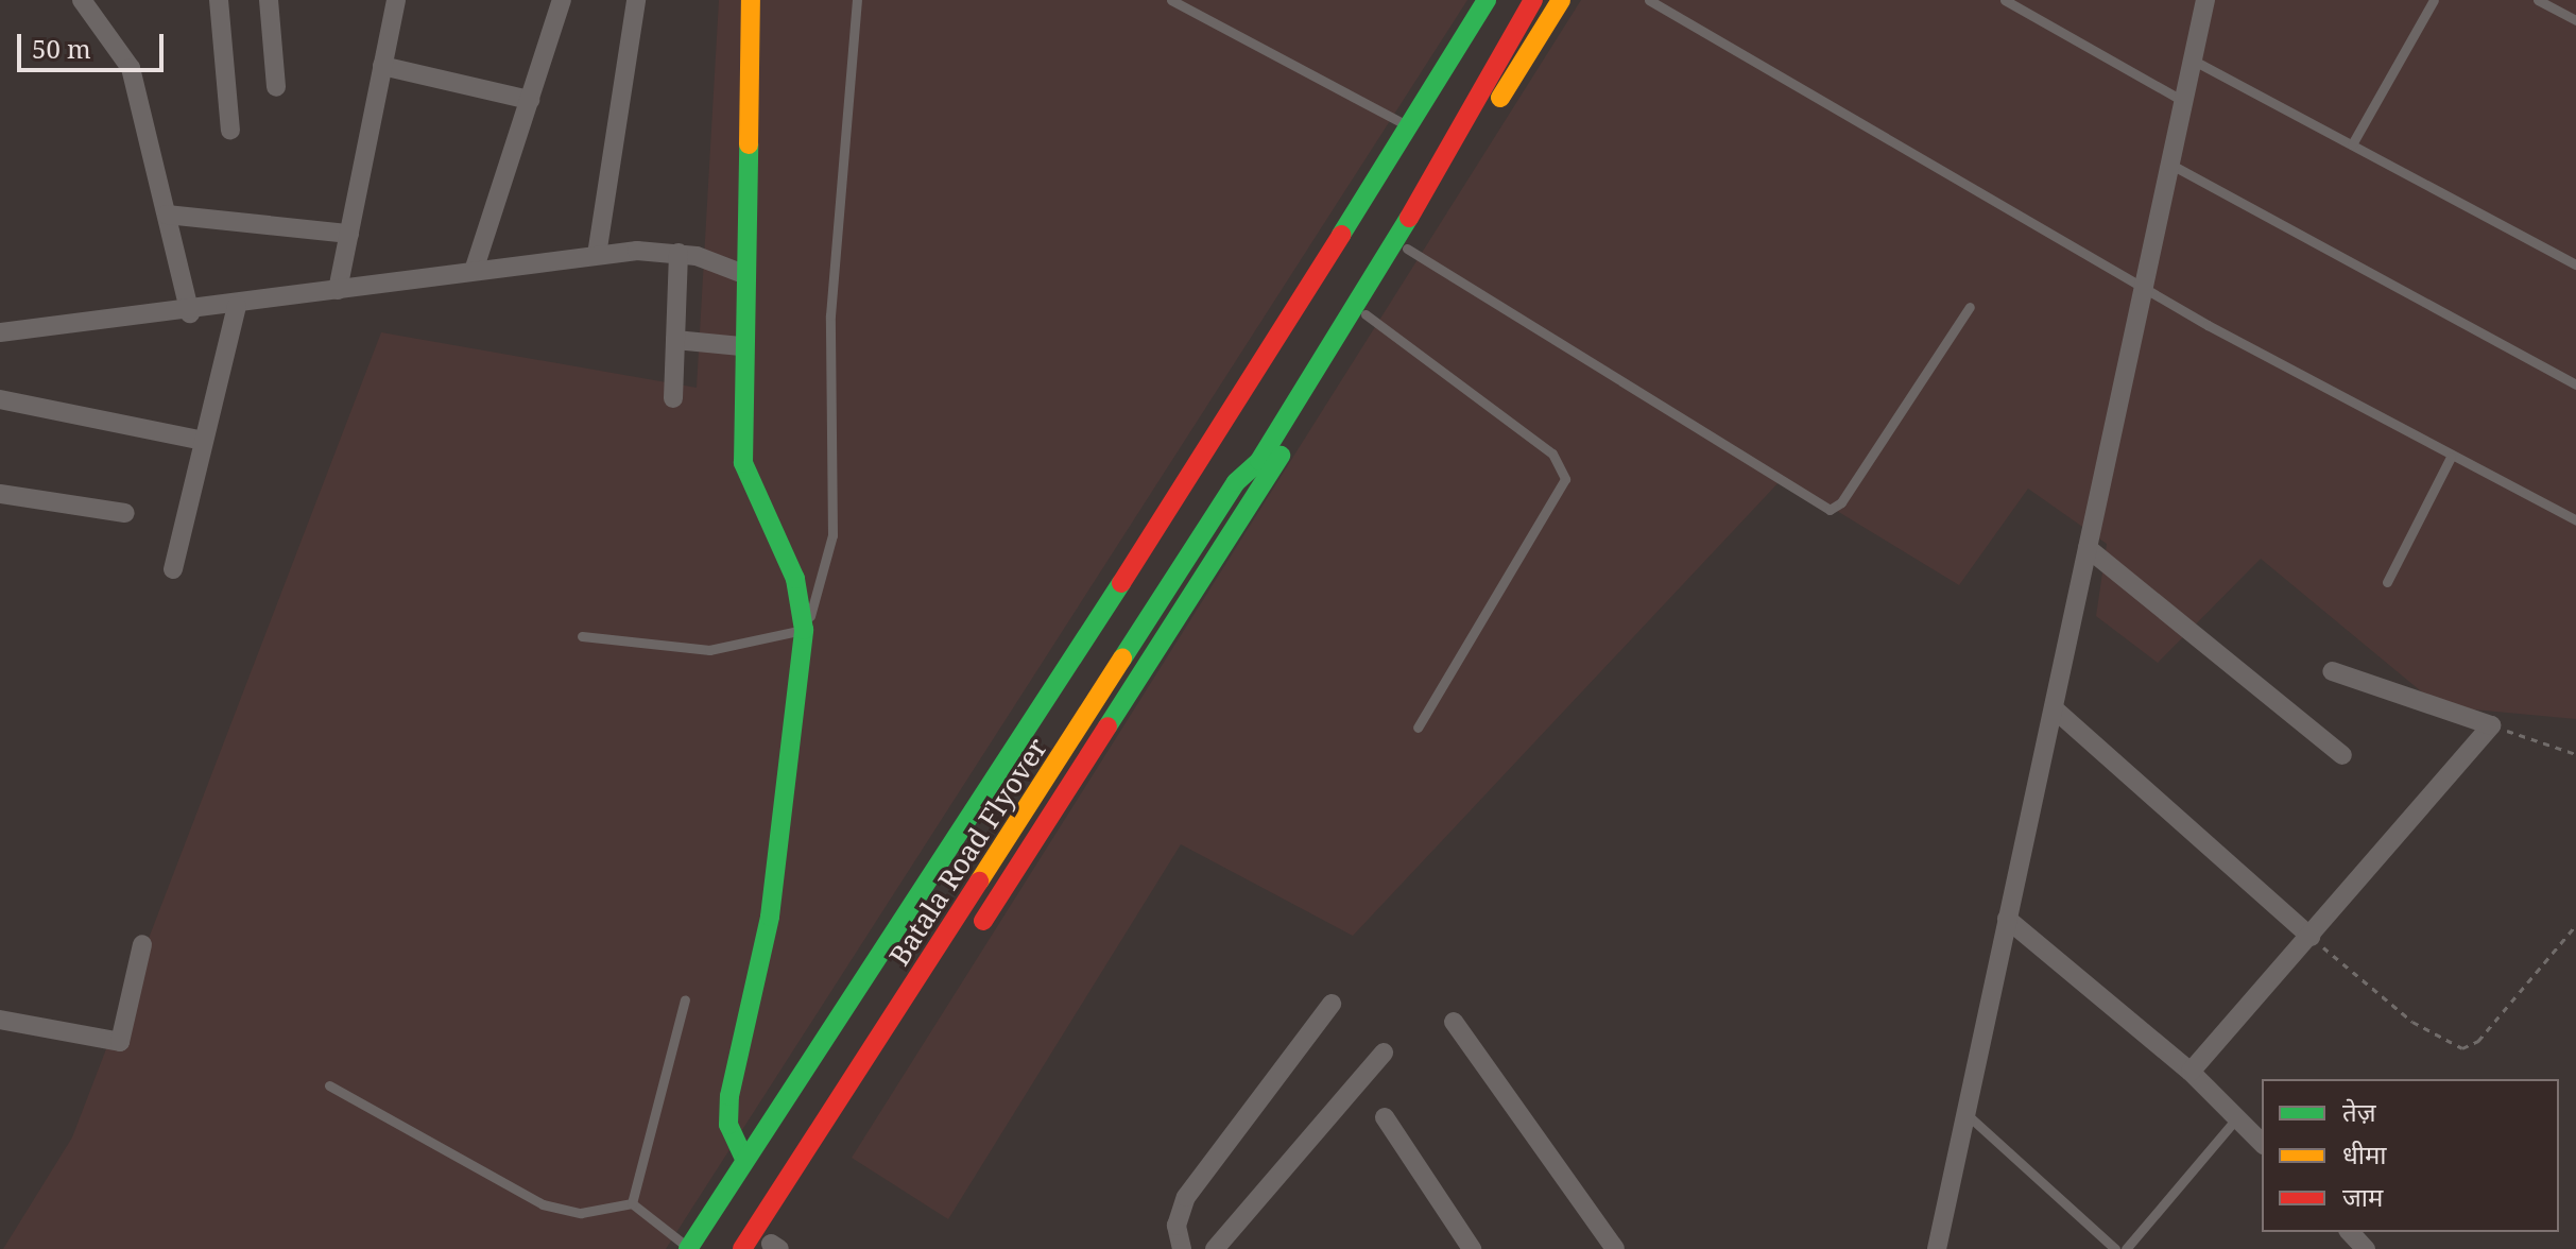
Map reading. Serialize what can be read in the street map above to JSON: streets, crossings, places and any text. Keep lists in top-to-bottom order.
{
  "streets": {
    "main road": ["Batala Road Flyover"]
  },
  "legend": ["तेज़", "धीमा", "जाम"],
  "scale_bar": "50 m"
}
